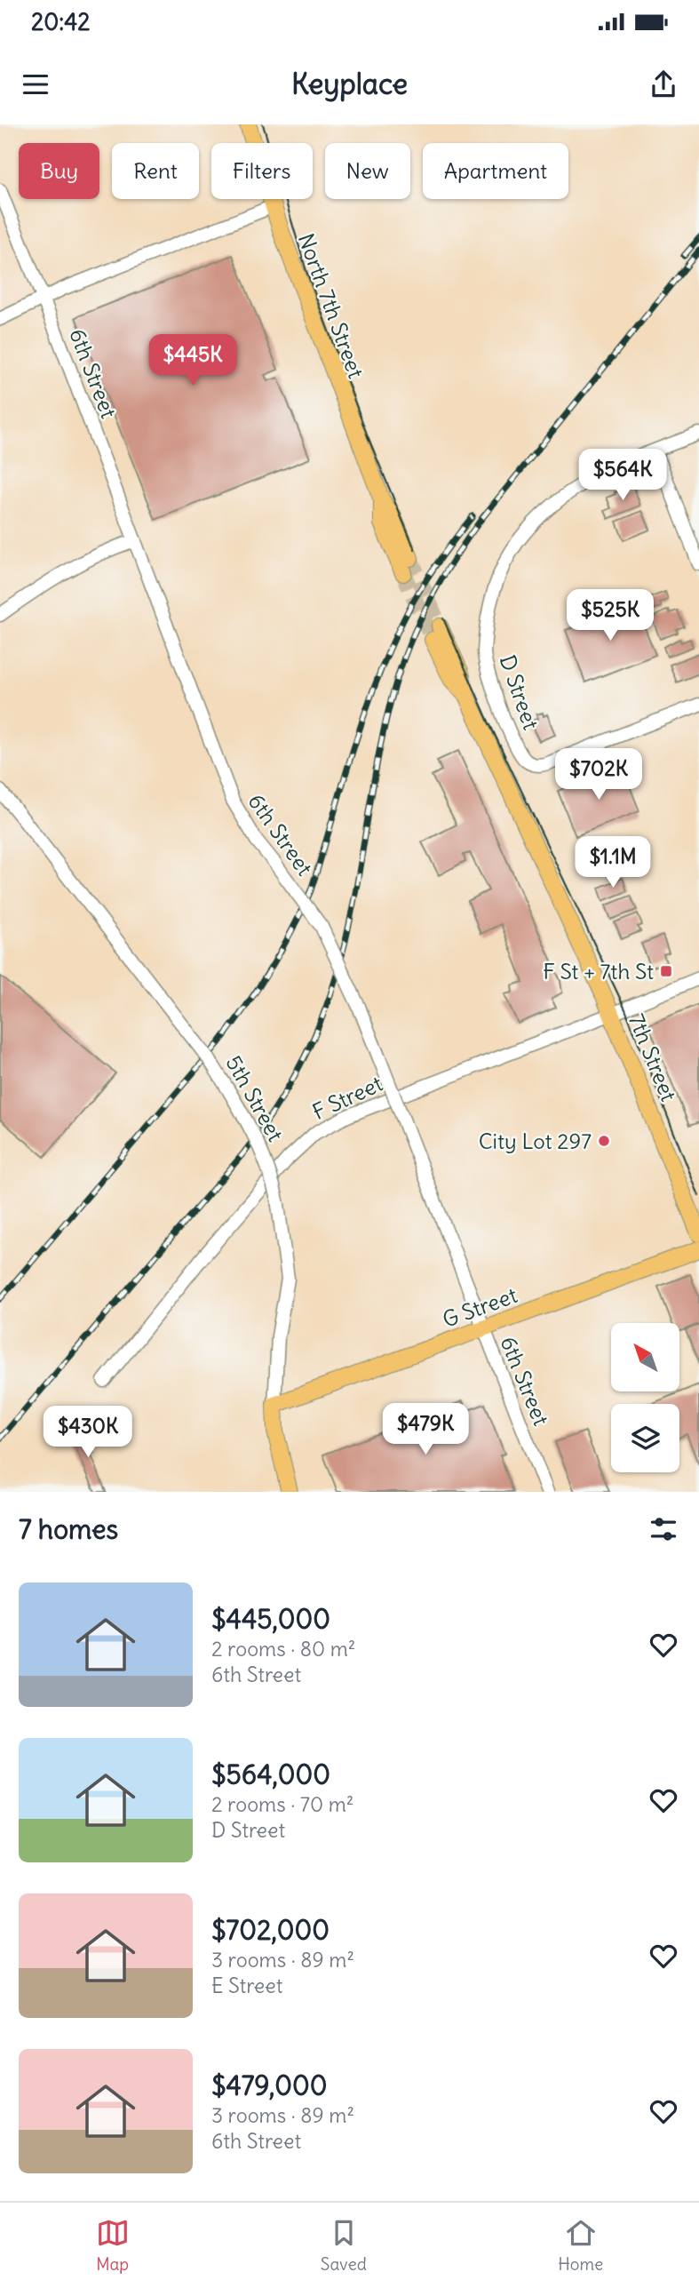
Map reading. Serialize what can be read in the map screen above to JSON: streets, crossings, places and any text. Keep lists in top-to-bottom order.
{
  "streets": {
    "main road": [
      "North 7th Street",
      "7th Street",
      "5th Street",
      "G Street"
    ],
    "street": ["6th Street", "D Street", "F Street"]
  },
  "crossings": [
    ["6th Street", "G Street"],
    ["7th Street", "F Street"],
    ["5th Street", "G Street"]
  ],
  "places": {
    "transit": ["F St + 7th St"],
    "other": ["City Lot 297"]
  },
  "north": "top left",
  "page": {
    "status": "20:42",
    "header": "Keyplace",
    "chip": [
      "Buy",
      "Rent",
      "Filters",
      "New",
      "Apartment"
    ],
    "price": [
      "$445K",
      "$564K",
      "$525K",
      "$702K",
      "$1.1M",
      "$479K",
      "$430K"
    ],
    "heading": "7 homes",
    "list": [
      {
        "name": "$445,000",
        "note": "2 rooms · 80 m² · 6th Street"
      },
      {
        "name": "$564,000",
        "note": "2 rooms · 70 m² · D Street"
      },
      {
        "name": "$702,000",
        "note": "3 rooms · 89 m² · E Street"
      },
      {
        "name": "$479,000",
        "note": "3 rooms · 89 m² · 6th Street"
      }
    ],
    "tabs": ["Map", "Saved", "Home"]
  }
}
